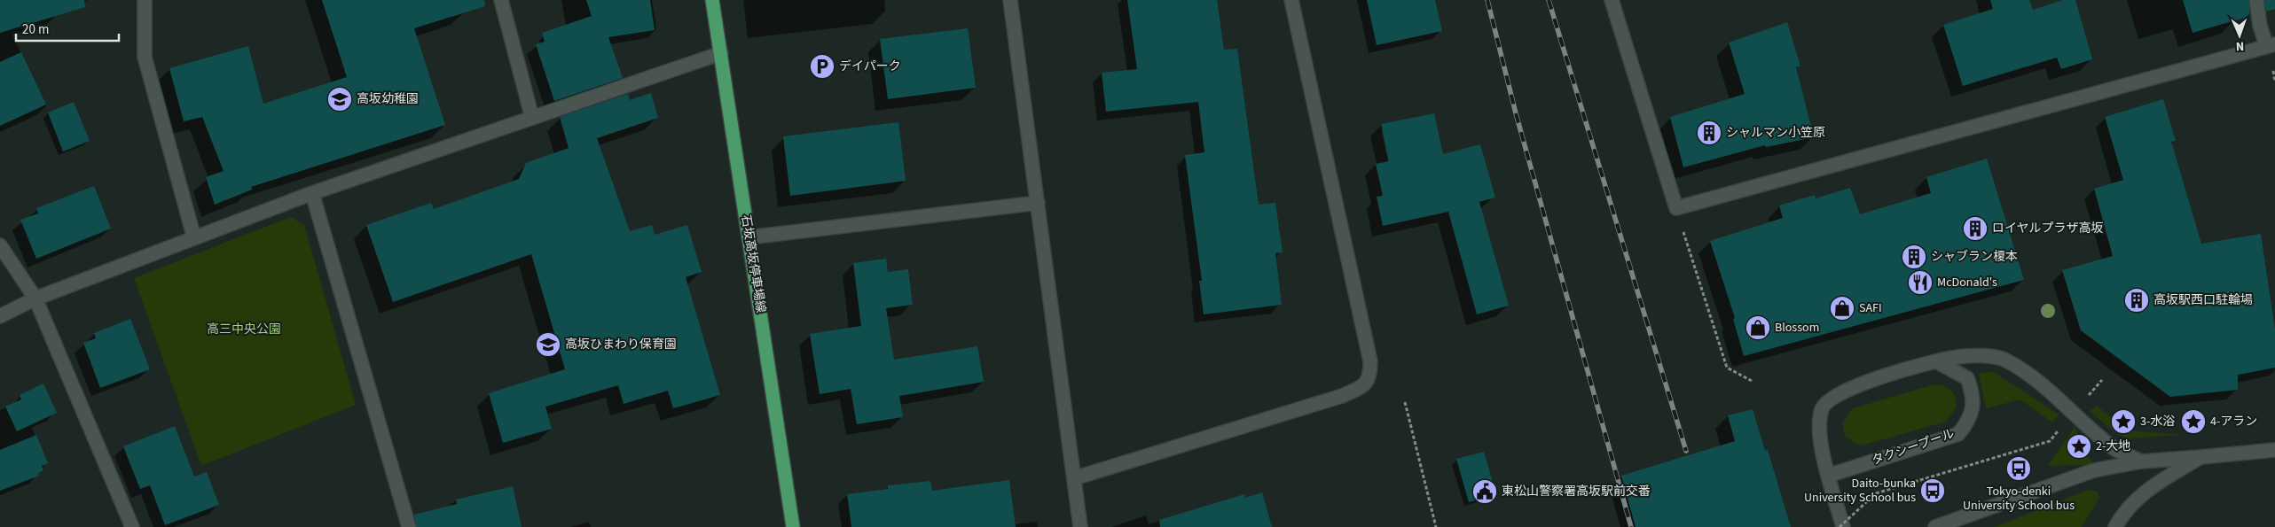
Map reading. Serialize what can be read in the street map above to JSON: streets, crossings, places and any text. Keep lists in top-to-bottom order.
{
  "streets": {
    "main road": ["石坂高坂停車場線"],
    "street": ["タクシープール"]
  },
  "parks": ["高三中央公園"],
  "places": {
    "parking": ["デイパーク"],
    "school or university": ["高坂幼稚園", "高坂ひまわり保育園"],
    "building": [
      "シャルマン小笠原",
      "ロイヤルプラザ高坂",
      "シャブラン榎本",
      "高坂駅西口駐輪場"
    ],
    "restaurant": ["McDonald's"],
    "shop": ["SAFI", "Blossom"],
    "place": ["3-水浴", "4-アラン", "2-大地"],
    "bus stop": ["Tokyo-denki University School bus", "Daito-bunka University School bus"],
    "public building": ["東松山警察署高坂駅前交番"]
  },
  "scale_bar": "20 m",
  "north": "bottom"
}
